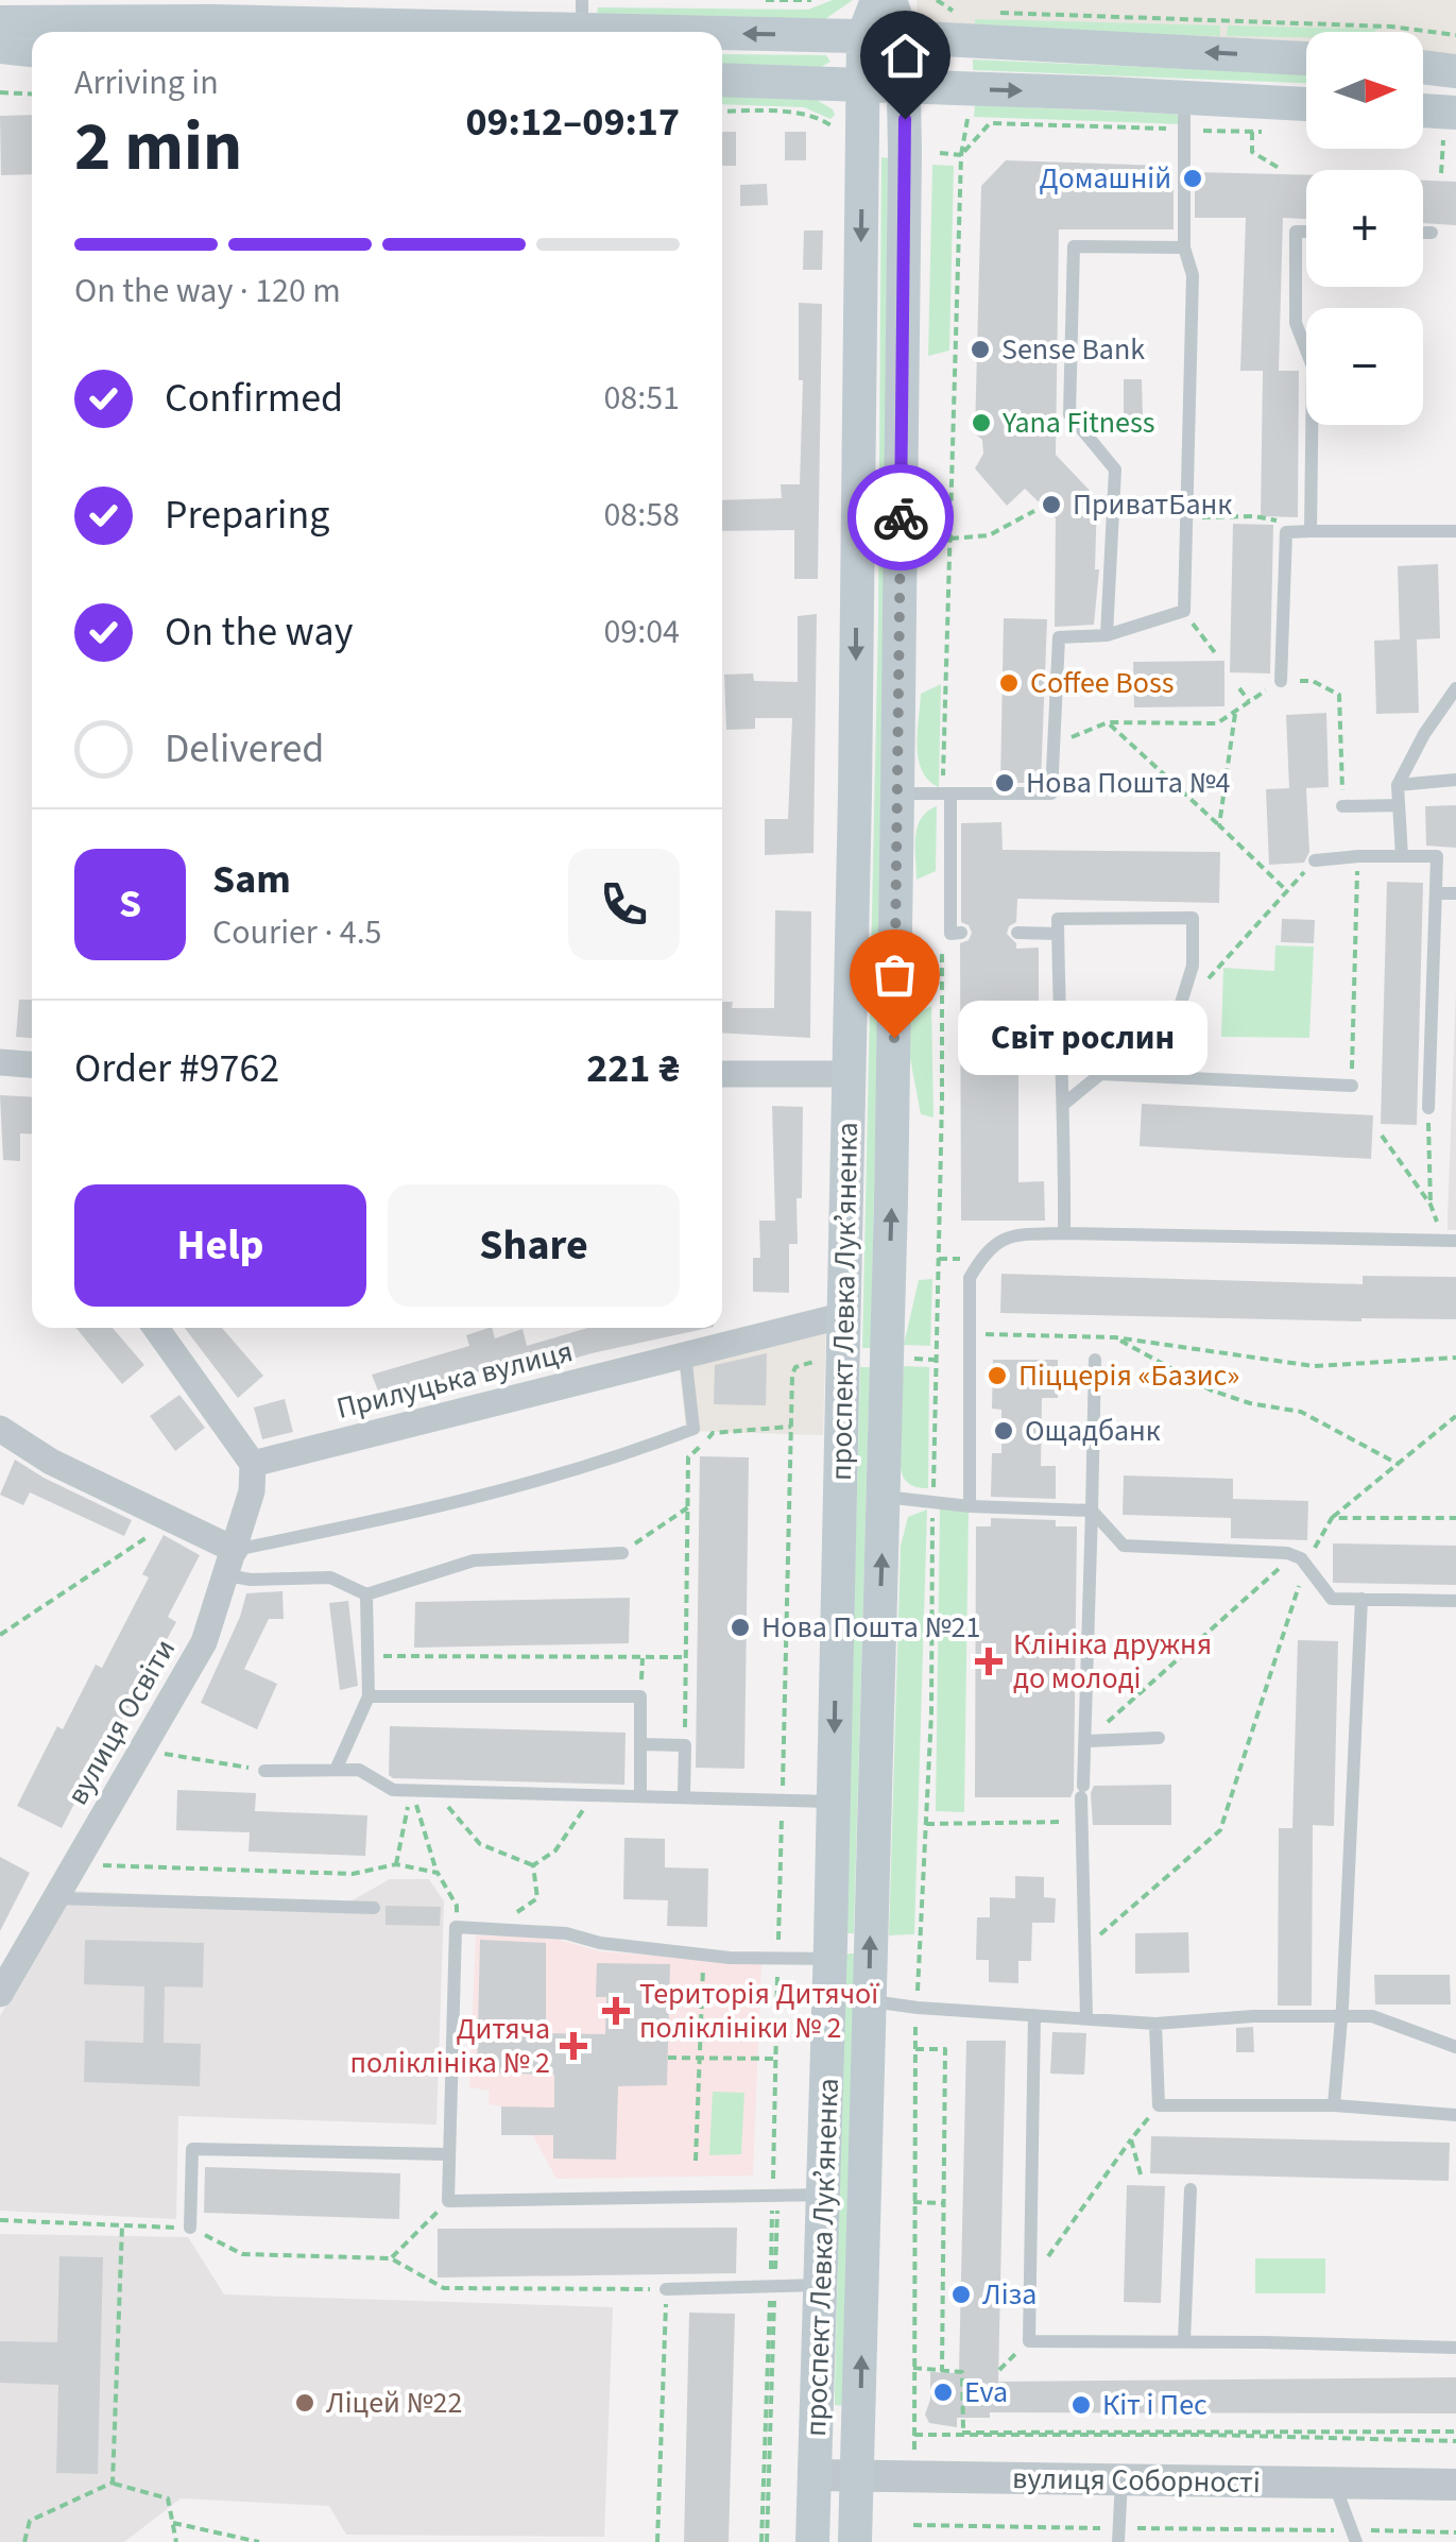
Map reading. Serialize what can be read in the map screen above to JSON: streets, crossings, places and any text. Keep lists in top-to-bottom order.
{
  "streets": {
    "main road": ["проспект Левка Лукʼяненка"],
    "street": ["Прилуцька вулиця", "вулиця Освіти", "вулиця Соборності"]
  },
  "crossings": [
    ["проспект Левка Лукʼяненка", "Прилуцька вулиця"],
    ["проспект Левка Лукʼяненка", "вулиця Соборності"],
    ["Прилуцька вулиця", "вулиця Освіти"]
  ],
  "places": {
    "other": [
      "Домашній",
      "Sense Bank",
      "Yana Fitness",
      "ПриватБанк",
      "Coffee Boss",
      "Нова Пошта №4",
      "Світ рослин",
      "Піццерія «Базис»",
      "Ощадбанк",
      "Нова Пошта №21",
      "Ліза",
      "Eva",
      "Ліцей №22",
      "Кіт і Пес"
    ],
    "health": ["Клініка дружня до молоді", "Територія Дитячої поліклініки № 2", "Дитяча поліклініка № 2"]
  },
  "north": "right",
  "page": {
    "map_buttons": ["+", "−"],
    "heading": ["2 min", "Arriving in", "09:12–09:17"],
    "panel": [
      "Sam",
      "Courier · 4.5",
      "Order #9762",
      "221 ₴"
    ],
    "bar": "On the way · 120 m",
    "list": [
      ["Confirmed", "08:51"],
      ["Preparing", "08:58"],
      ["On the way", "09:04"],
      "Delivered"
    ],
    "round": "S",
    "bubble": "Світ рослин",
    "buttons": ["Help", "Share"]
  }
}
